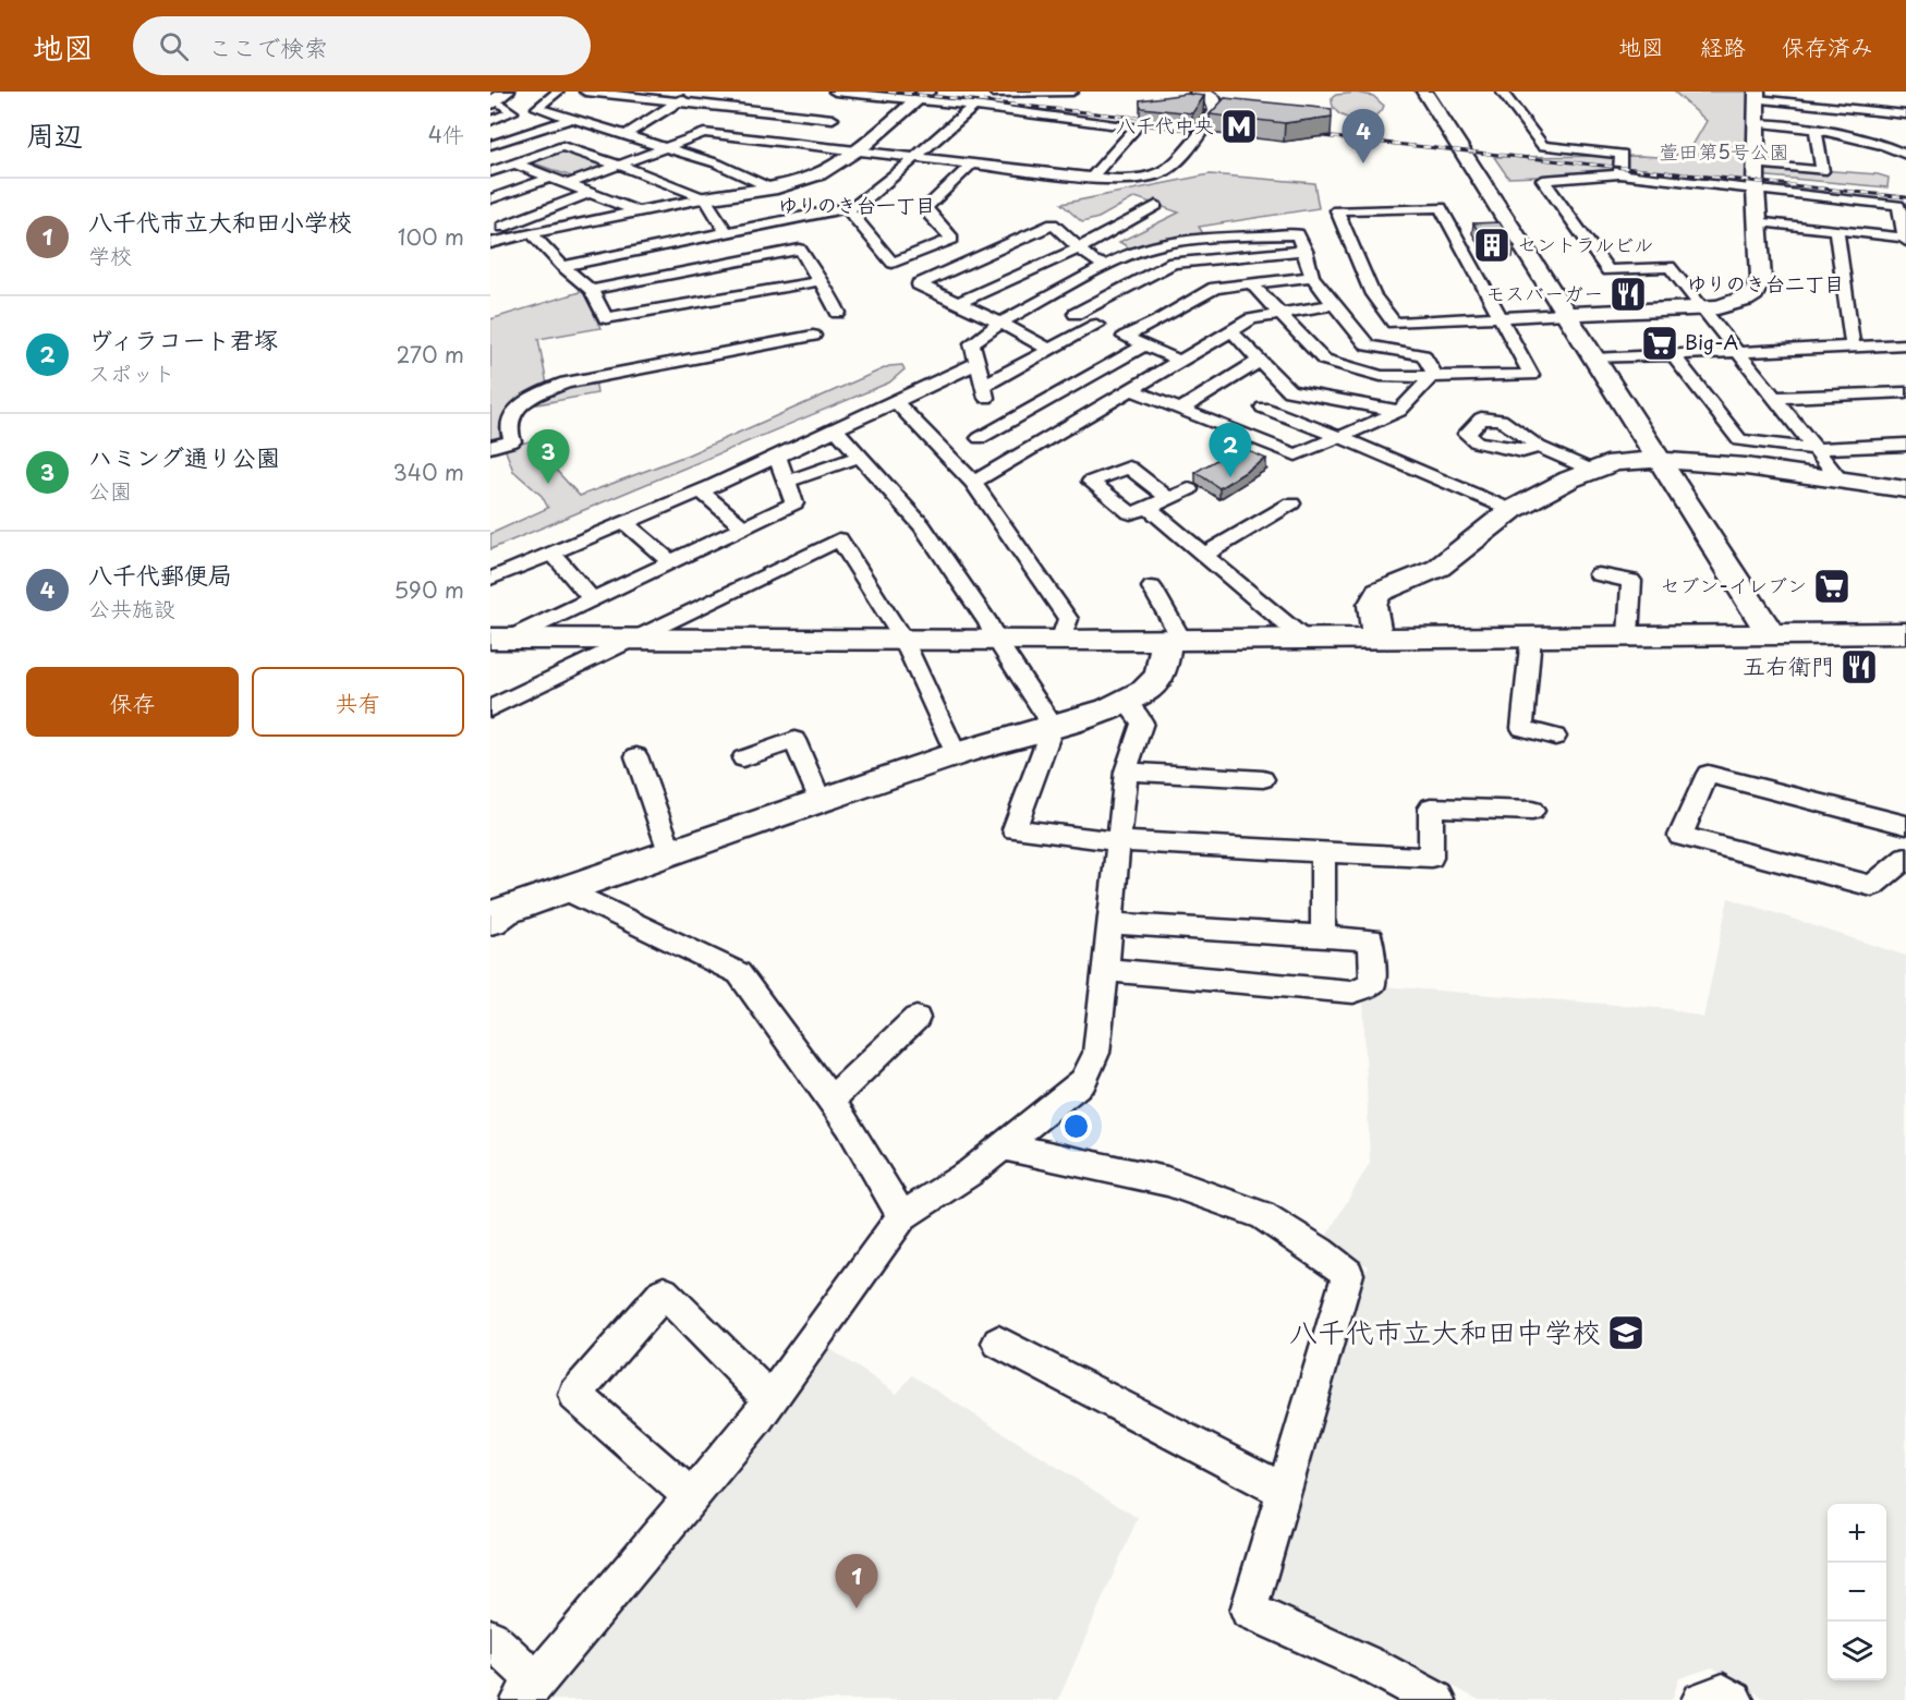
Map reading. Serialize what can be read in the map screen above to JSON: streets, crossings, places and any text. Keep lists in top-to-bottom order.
{
  "districts": ["ゆりのき台一丁目", "ゆりのき台二丁目"],
  "parks": ["萱田第5号公園"],
  "places": {
    "metro station": ["八千代中央"],
    "building": ["セントラルビル"],
    "restaurant": ["モスバーガー", "五右衛門"],
    "supermarket": ["Big-A", "セブン-イレブン"],
    "school or university": ["八千代市立大和田中学校"]
  },
  "page": {
    "header": "地図",
    "search": "ここで検索",
    "nav": ["地図", "経路", "保存済み"],
    "heading": ["周辺", "4件"],
    "pins": [
      "4",
      "2",
      "3",
      "1"
    ],
    "list": [
      {
        "mark": "1",
        "name": "八千代市立大和田小学校",
        "note": "学校",
        "value": "100 m"
      },
      {
        "mark": "2",
        "name": "ヴィラコート君塚",
        "note": "スポット",
        "value": "270 m"
      },
      {
        "mark": "3",
        "name": "ハミング通り公園",
        "note": "公園",
        "value": "340 m"
      },
      {
        "mark": "4",
        "name": "八千代郵便局",
        "note": "公共施設",
        "value": "590 m"
      }
    ],
    "buttons": ["保存", "共有"],
    "map_buttons": ["+", "−"]
  }
}
